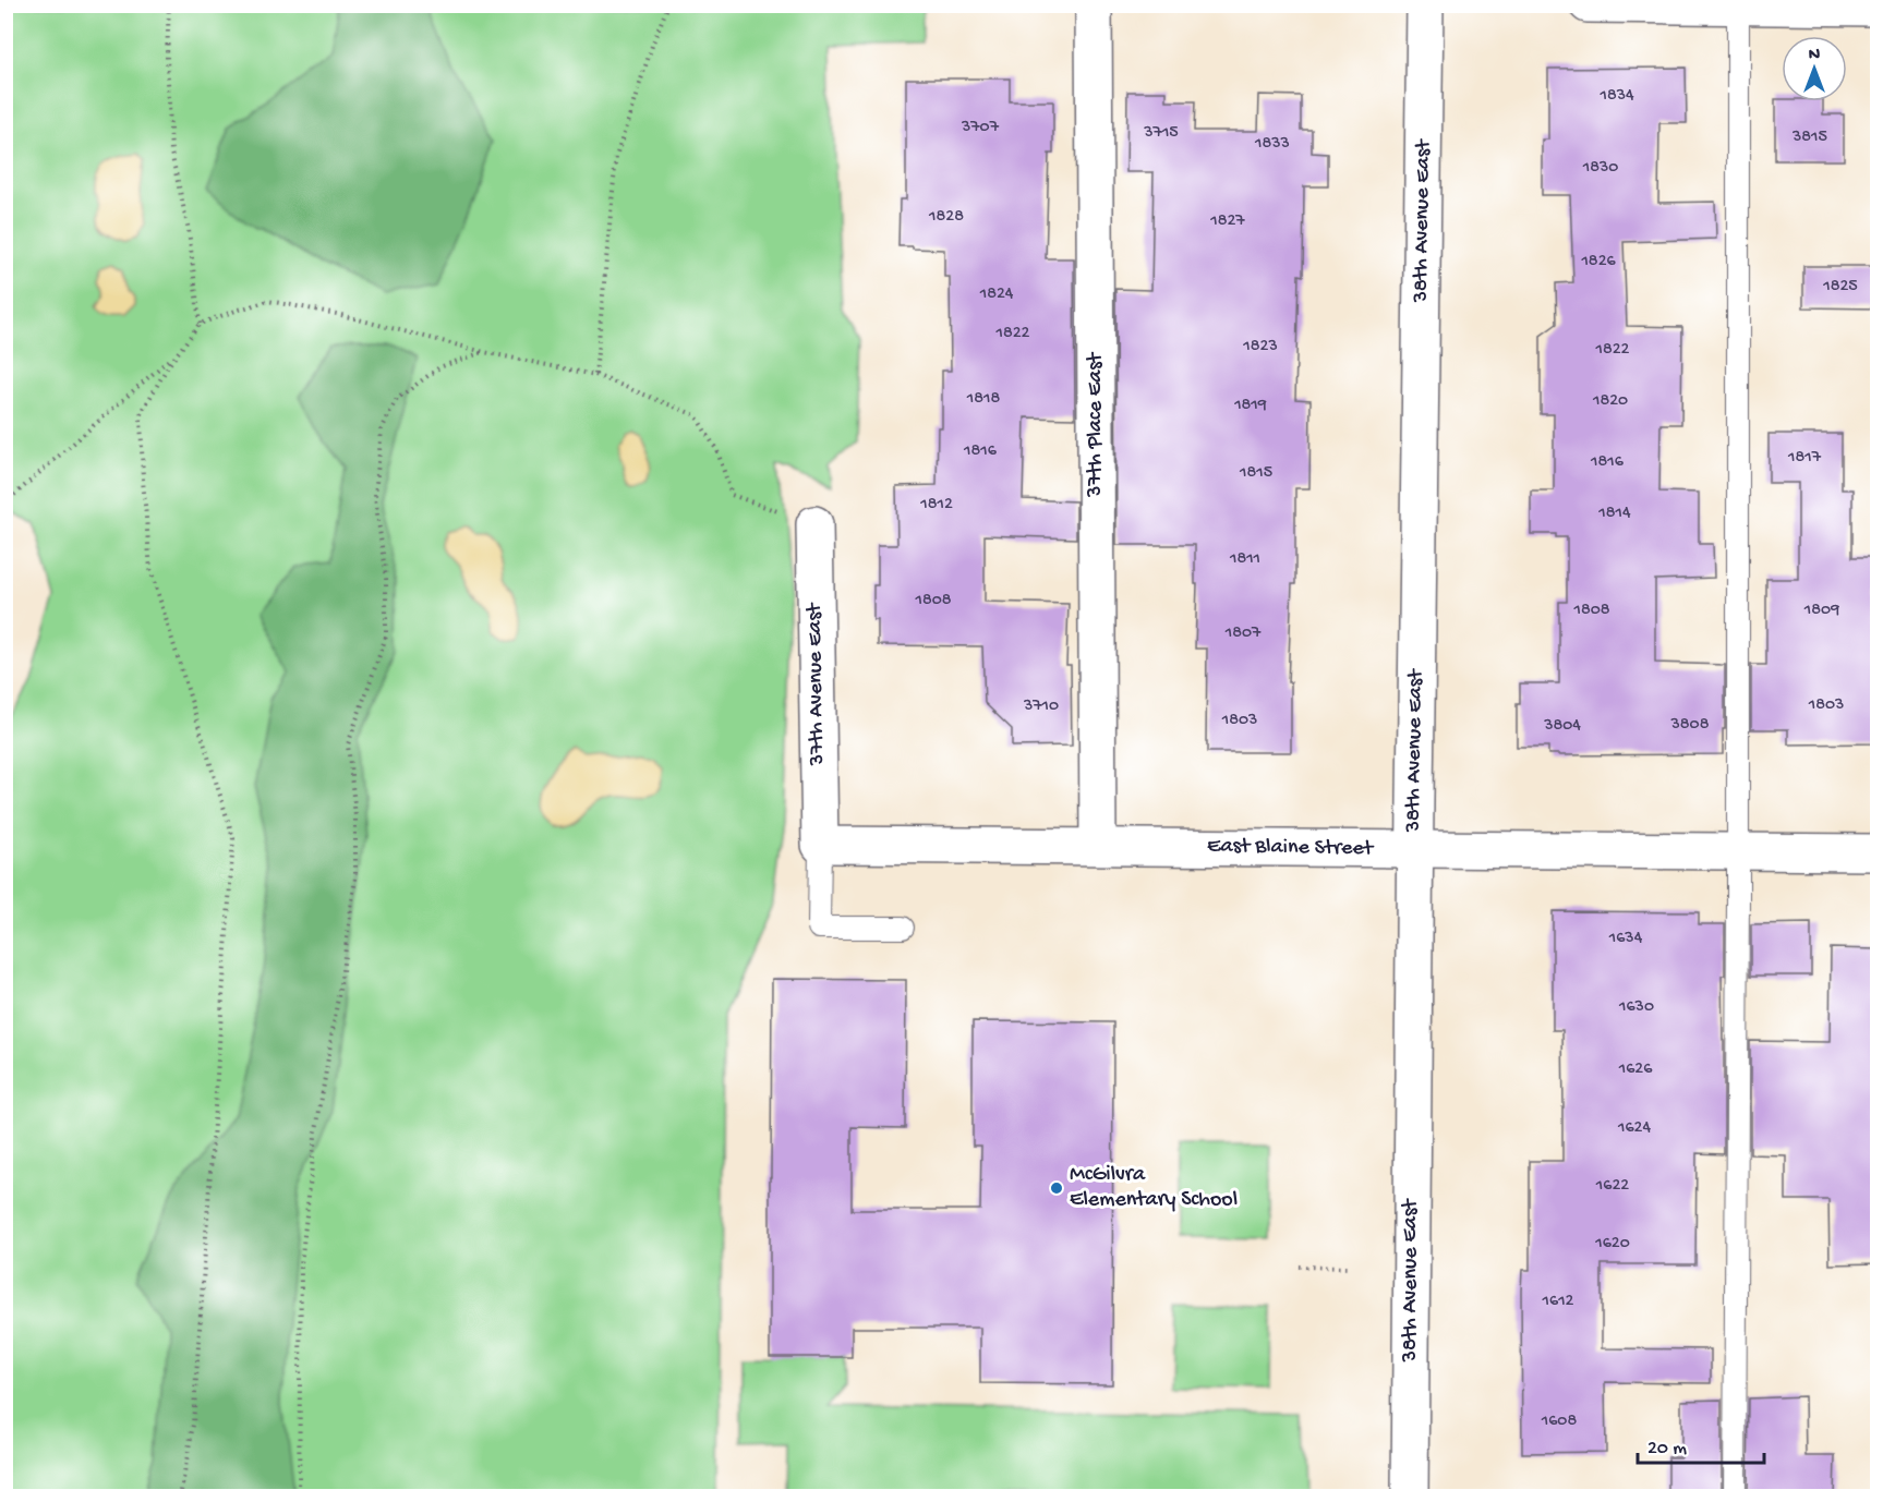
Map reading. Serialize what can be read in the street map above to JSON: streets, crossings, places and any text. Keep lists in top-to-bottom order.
{
  "streets": {
    "street": [
      "38th Avenue East",
      "37th Place East",
      "37th Avenue East",
      "East Blaine Street"
    ]
  },
  "crossings": [
    ["38th Avenue East", "East Blaine Street"],
    ["37th Place East", "East Blaine Street"],
    ["37th Avenue East", "East Blaine Street"]
  ],
  "places": ["McGilvra Elementary School"],
  "house_numbers": [
    "1834",
    "3707",
    "3715",
    "3815",
    "1833",
    "1830",
    "1828",
    "1827",
    "1826",
    "1825",
    "1824",
    "1822",
    "1823",
    "1822",
    "1818",
    "1820",
    "1819",
    "1816",
    "1817",
    "1816",
    "1815",
    "1812",
    "1814",
    "1811",
    "1808",
    "1808",
    "1809",
    "1807",
    "1803",
    "3710",
    "1803",
    "3808",
    "3804",
    "1634",
    "1630",
    "1626",
    "1624",
    "1622",
    "1620",
    "1612",
    "1608"
  ],
  "scale_bar": "20 m",
  "north": "top"
}
